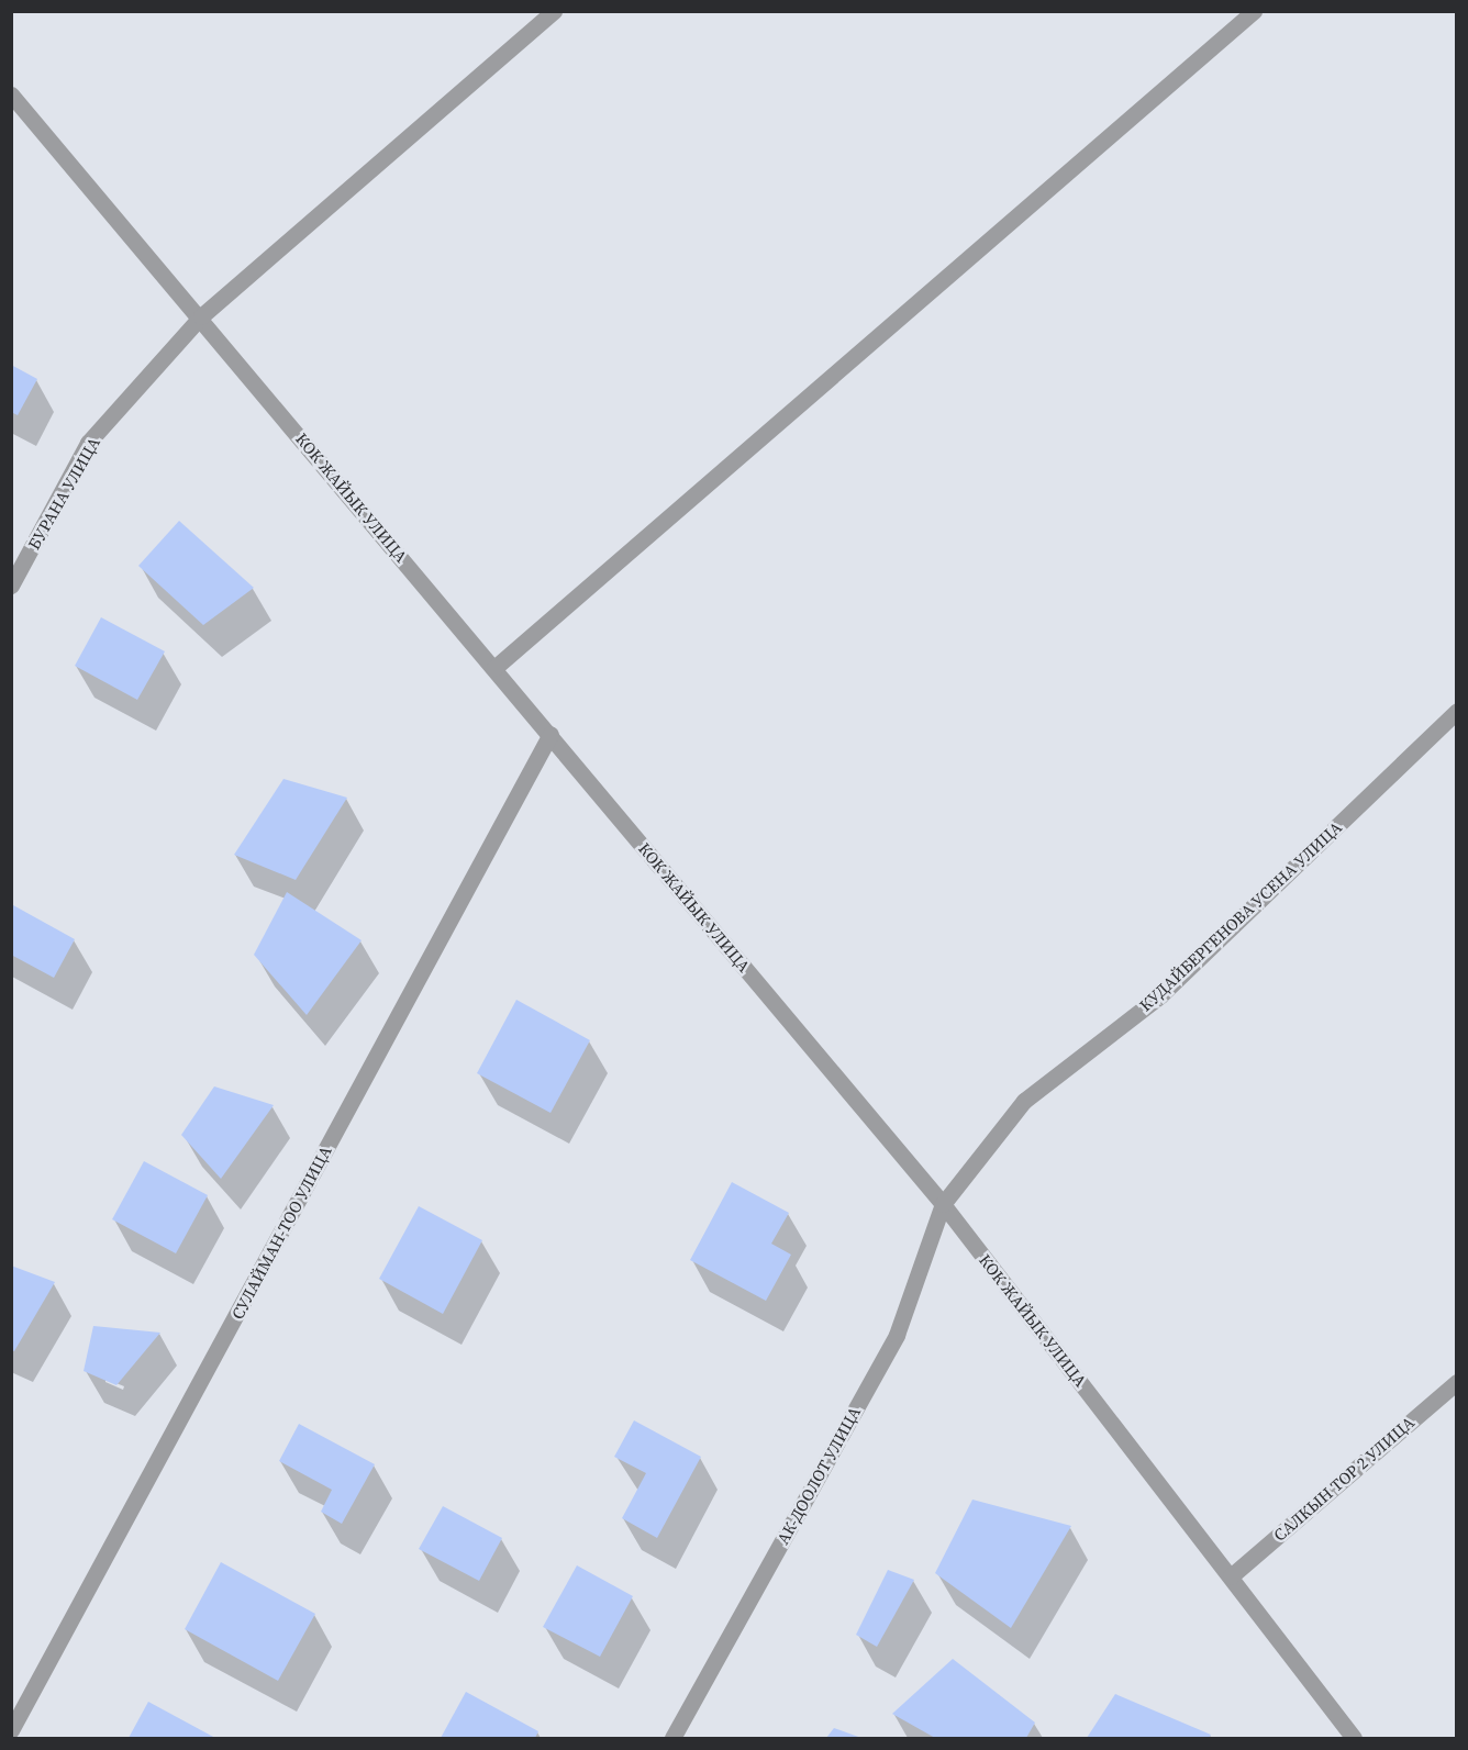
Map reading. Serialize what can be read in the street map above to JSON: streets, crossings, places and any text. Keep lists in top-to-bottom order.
{
  "streets": {
    "street": [
      "БУРАНА УЛИЦА",
      "КОК ЖАЙЫК УЛИЦА",
      "КУДАЙБЕРГЕНОВА УСЕНА УЛИЦА",
      "СУЛАЙМАН-ТОО УЛИЦА",
      "АК-ДООЛОТ УЛИЦА",
      "САЛКЫН ТОР 2 УЛИЦА"
    ]
  },
  "crossings": [
    ["БУРАНА УЛИЦА", "КОК ЖАЙЫК УЛИЦА"],
    ["КОК ЖАЙЫК УЛИЦА", "КУДАЙБЕРГЕНОВА УСЕНА УЛИЦА"],
    ["КОК ЖАЙЫК УЛИЦА", "СУЛАЙМАН-ТОО УЛИЦА"],
    ["КОК ЖАЙЫК УЛИЦА", "АК-ДООЛОТ УЛИЦА"],
    ["КОК ЖАЙЫК УЛИЦА", "САЛКЫН ТОР 2 УЛИЦА"],
    ["КУДАЙБЕРГЕНОВА УСЕНА УЛИЦА", "АК-ДООЛОТ УЛИЦА"]
  ]
}
